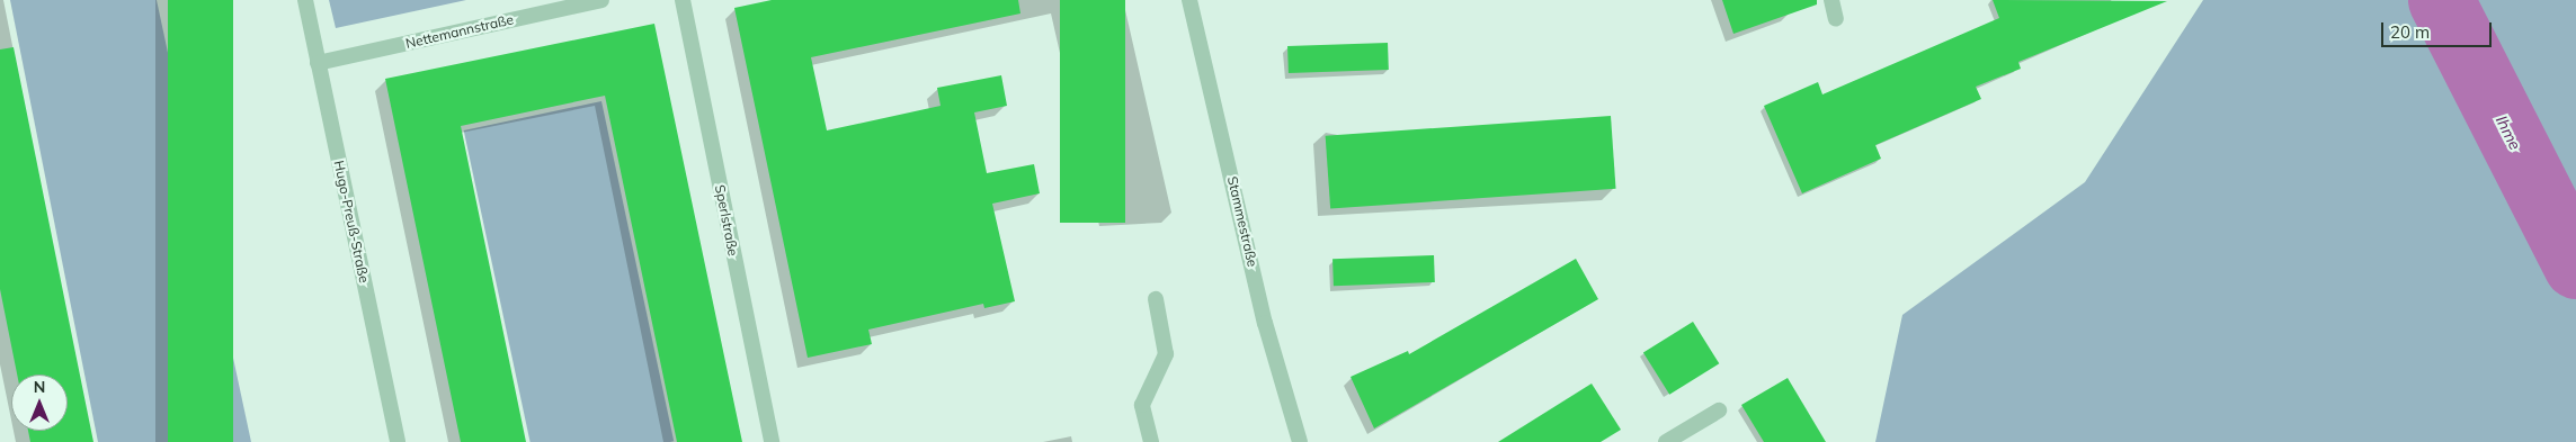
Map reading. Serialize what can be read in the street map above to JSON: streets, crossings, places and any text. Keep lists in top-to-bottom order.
{
  "streets": {
    "street": [
      "Nettemannstraße",
      "Sperlstraße",
      "Hugo-Preuß-Straße",
      "Stammestraße"
    ]
  },
  "crossings": [
    ["Nettemannstraße", "Hugo-Preuß-Straße"]
  ],
  "water": ["Ihme"],
  "scale_bar": "20 m",
  "north": "top"
}
